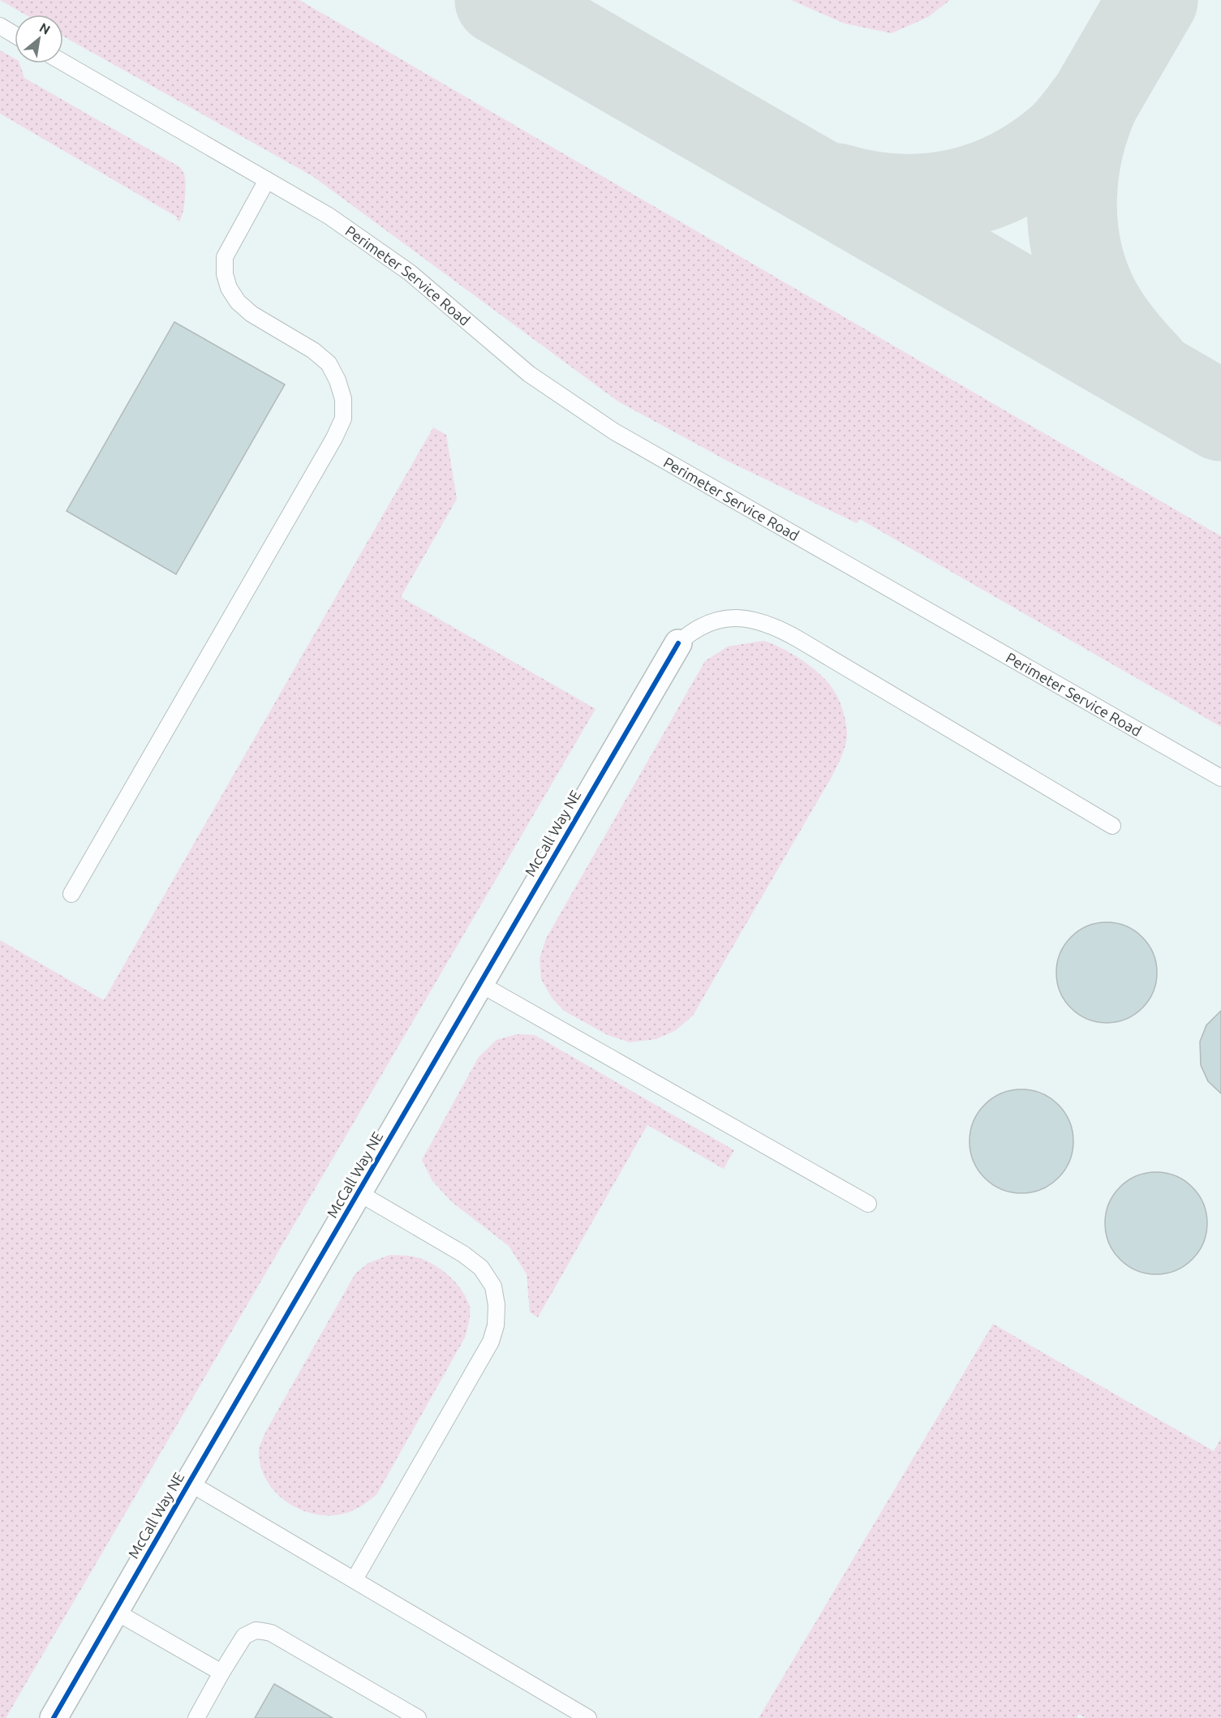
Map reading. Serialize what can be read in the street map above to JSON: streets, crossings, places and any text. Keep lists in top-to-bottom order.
{
  "streets": {
    "street": ["McCall Way NE"],
    "lane": ["Perimeter Service Road"]
  },
  "north": "top right"
}
